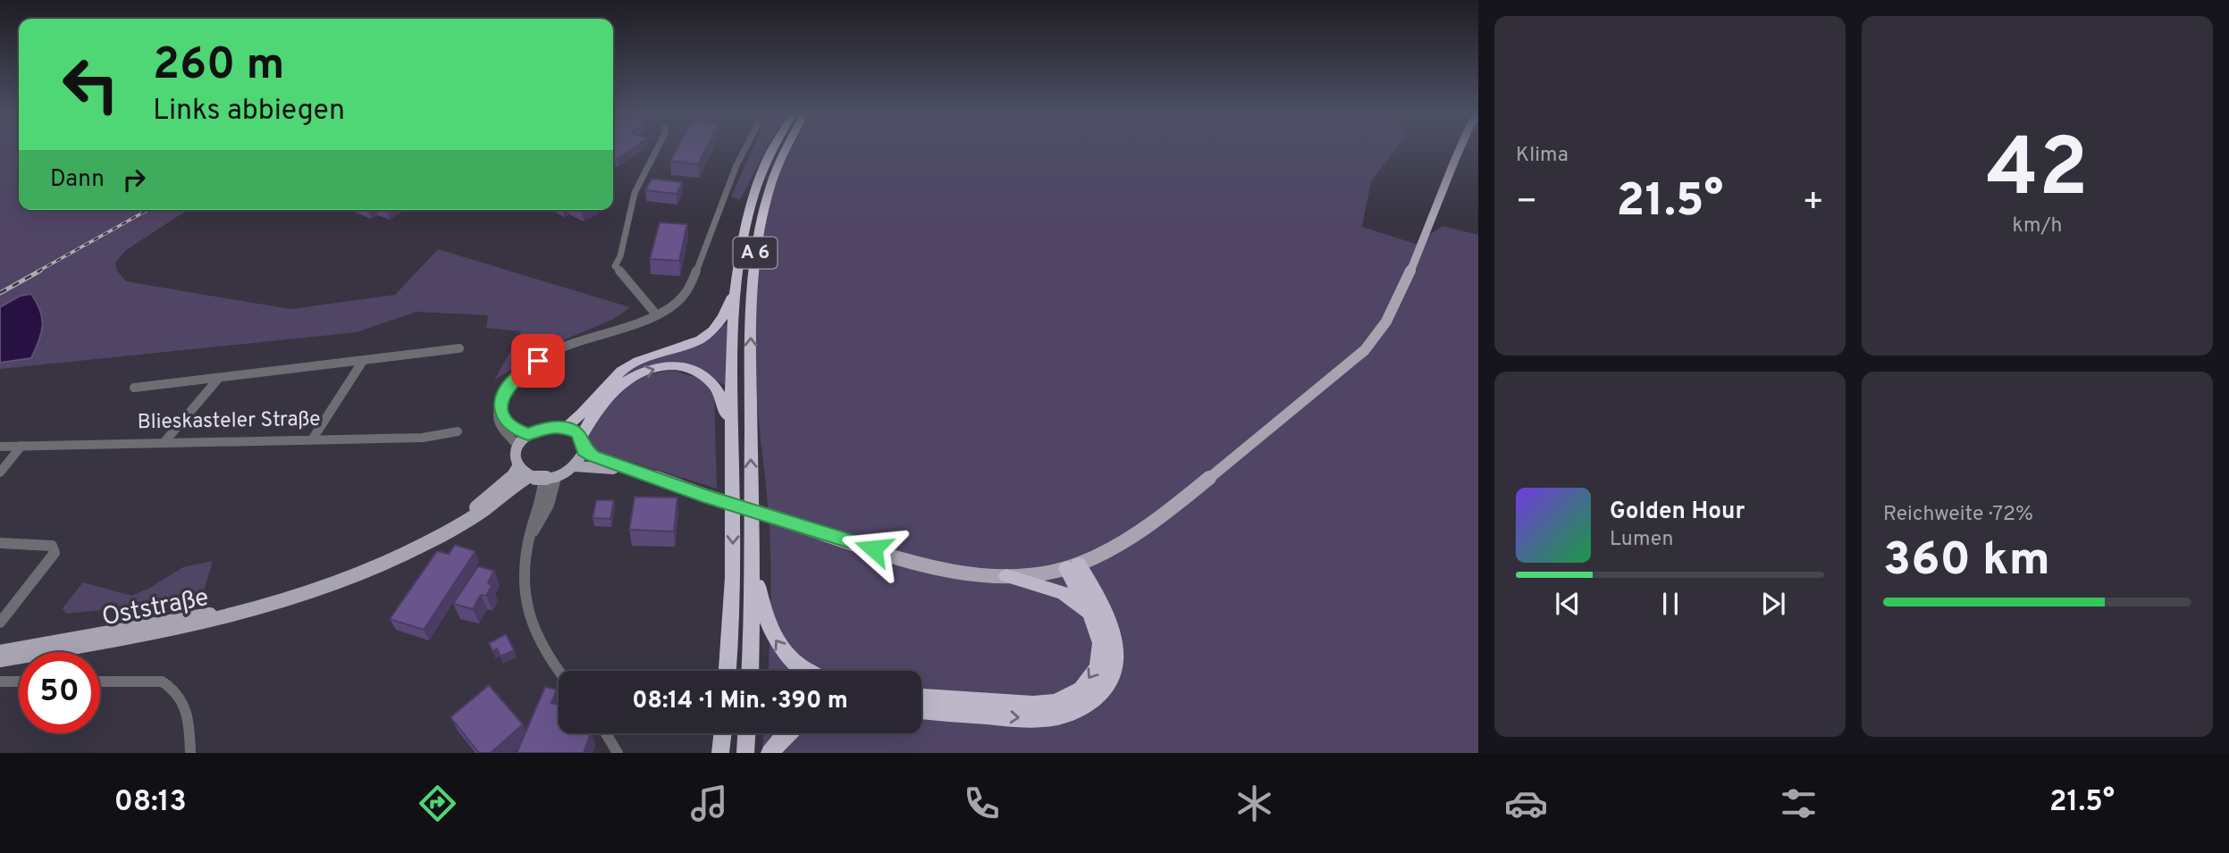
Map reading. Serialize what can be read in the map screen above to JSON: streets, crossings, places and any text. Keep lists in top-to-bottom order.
{
  "streets": {
    "highway": ["A 6"],
    "main road": ["Oststraße"],
    "street": ["Blieskasteler Straße"]
  },
  "page": {
    "tile": [
      "Klima",
      ["42", "km/h"],
      ["Reichweite · 72%", "360 km"]
    ],
    "turn": ["260 m", "Links abbiegen"],
    "then": "Dann",
    "heat": ["−", "21.5°", "+"],
    "song": ["Golden Hour", "Lumen"],
    "limit": "50",
    "trip": "08:14 · 1 Min. · 390 m",
    "tabs": ["08:13", "21.5°"]
  }
}
